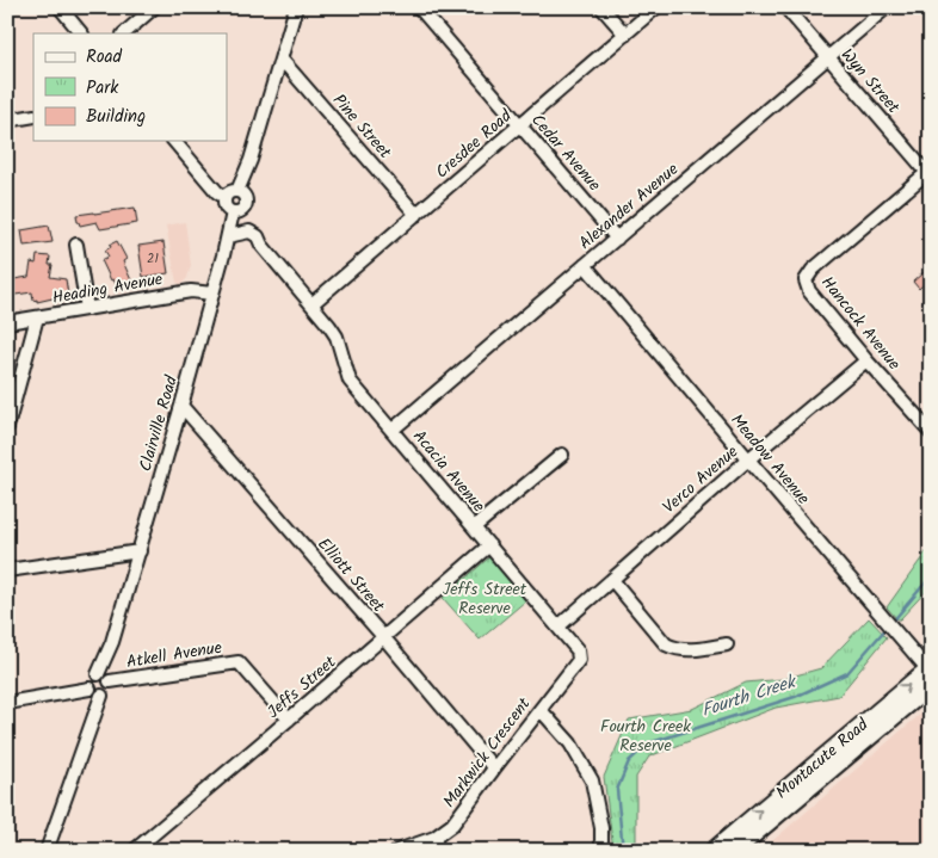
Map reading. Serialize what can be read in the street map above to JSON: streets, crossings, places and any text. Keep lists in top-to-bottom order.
{
  "streets": {
    "main road": ["Montacute Road"],
    "street": [
      "Wyn Street",
      "Pine Street",
      "Cresdee Road",
      "Cedar Avenue",
      "Alexander Avenue",
      "Heading Avenue",
      "Hancock Avenue",
      "Clairville Road",
      "Meadow Avenue",
      "Acacia Avenue",
      "Verco Avenue",
      "Elliott Street",
      "Atkell Avenue",
      "Jeffs Street",
      "Markwick Crescent"
    ]
  },
  "crossings": [
    ["Wyn Street", "Alexander Avenue"],
    ["Wyn Street", "Hancock Avenue"],
    ["Pine Street", "Cresdee Road"],
    ["Cresdee Road", "Cedar Avenue"],
    ["Cresdee Road", "Acacia Avenue"],
    ["Cedar Avenue", "Alexander Avenue"],
    ["Alexander Avenue", "Meadow Avenue"],
    ["Alexander Avenue", "Acacia Avenue"],
    ["Heading Avenue", "Clairville Road"],
    ["Hancock Avenue", "Verco Avenue"],
    ["Clairville Road", "Acacia Avenue"],
    ["Clairville Road", "Elliott Street"],
    ["Clairville Road", "Atkell Avenue"],
    ["Meadow Avenue", "Verco Avenue"],
    ["Meadow Avenue", "Montacute Road"],
    ["Acacia Avenue", "Verco Avenue"],
    ["Acacia Avenue", "Jeffs Street"],
    ["Acacia Avenue", "Markwick Crescent"],
    ["Elliott Street", "Jeffs Street"],
    ["Elliott Street", "Markwick Crescent"],
    ["Atkell Avenue", "Jeffs Street"]
  ],
  "water": ["Fourth Creek"],
  "parks": ["Jeffs Street Reserve", "Fourth Creek Reserve"],
  "house_numbers": ["21"],
  "legend": ["Road", "Park", "Building"]
}
